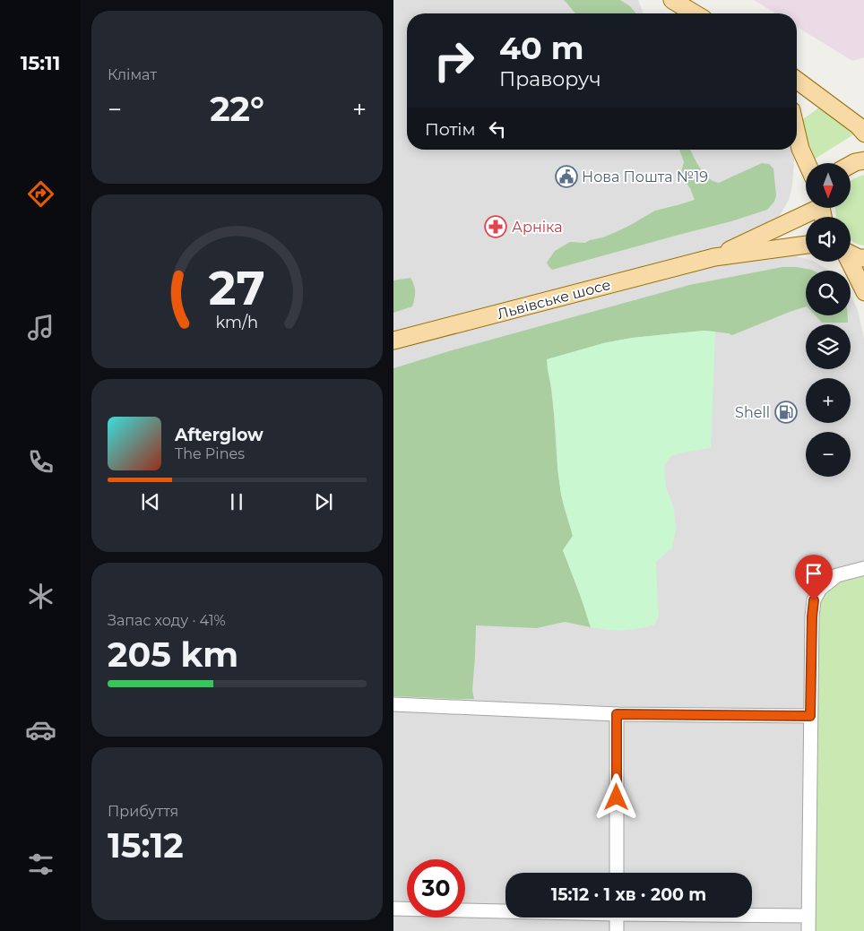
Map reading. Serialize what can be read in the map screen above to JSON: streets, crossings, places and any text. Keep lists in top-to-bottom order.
{
  "streets": {
    "main road": ["Львівське шосе"]
  },
  "places": {
    "public building": ["Нова Пошта №19"],
    "pharmacy": ["Арніка"],
    "fuel station": ["Shell"]
  },
  "north": "bottom",
  "page": {
    "tabs": "15:11",
    "tile": [
      "Клімат",
      ["Запас ходу · 41%", "205 km"],
      ["Прибуття", "15:12"]
    ],
    "turn": ["40 m", "Праворуч"],
    "heat": ["−", "22°", "+"],
    "then": "Потім",
    "map_buttons": ["+", "−"],
    "song": ["Afterglow", "The Pines"],
    "limit": "30",
    "trip": "15:12 · 1 хв · 200 m",
    "gauge": ["27", "km/h"]
  }
}
